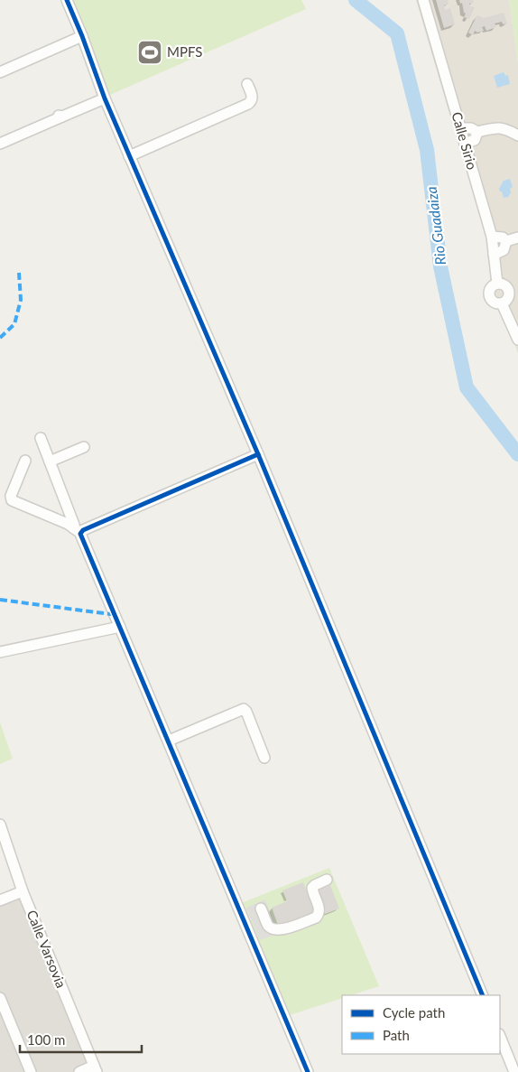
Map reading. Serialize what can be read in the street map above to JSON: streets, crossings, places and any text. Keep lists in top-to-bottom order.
{
  "streets": {
    "street": ["Calle Sirio", "Calle Varsovia"]
  },
  "water": ["Rio Guadaiza"],
  "places": {
    "sports": ["MPFS"]
  },
  "legend": ["Cycle path", "Path"],
  "scale_bar": "100 m"
}
